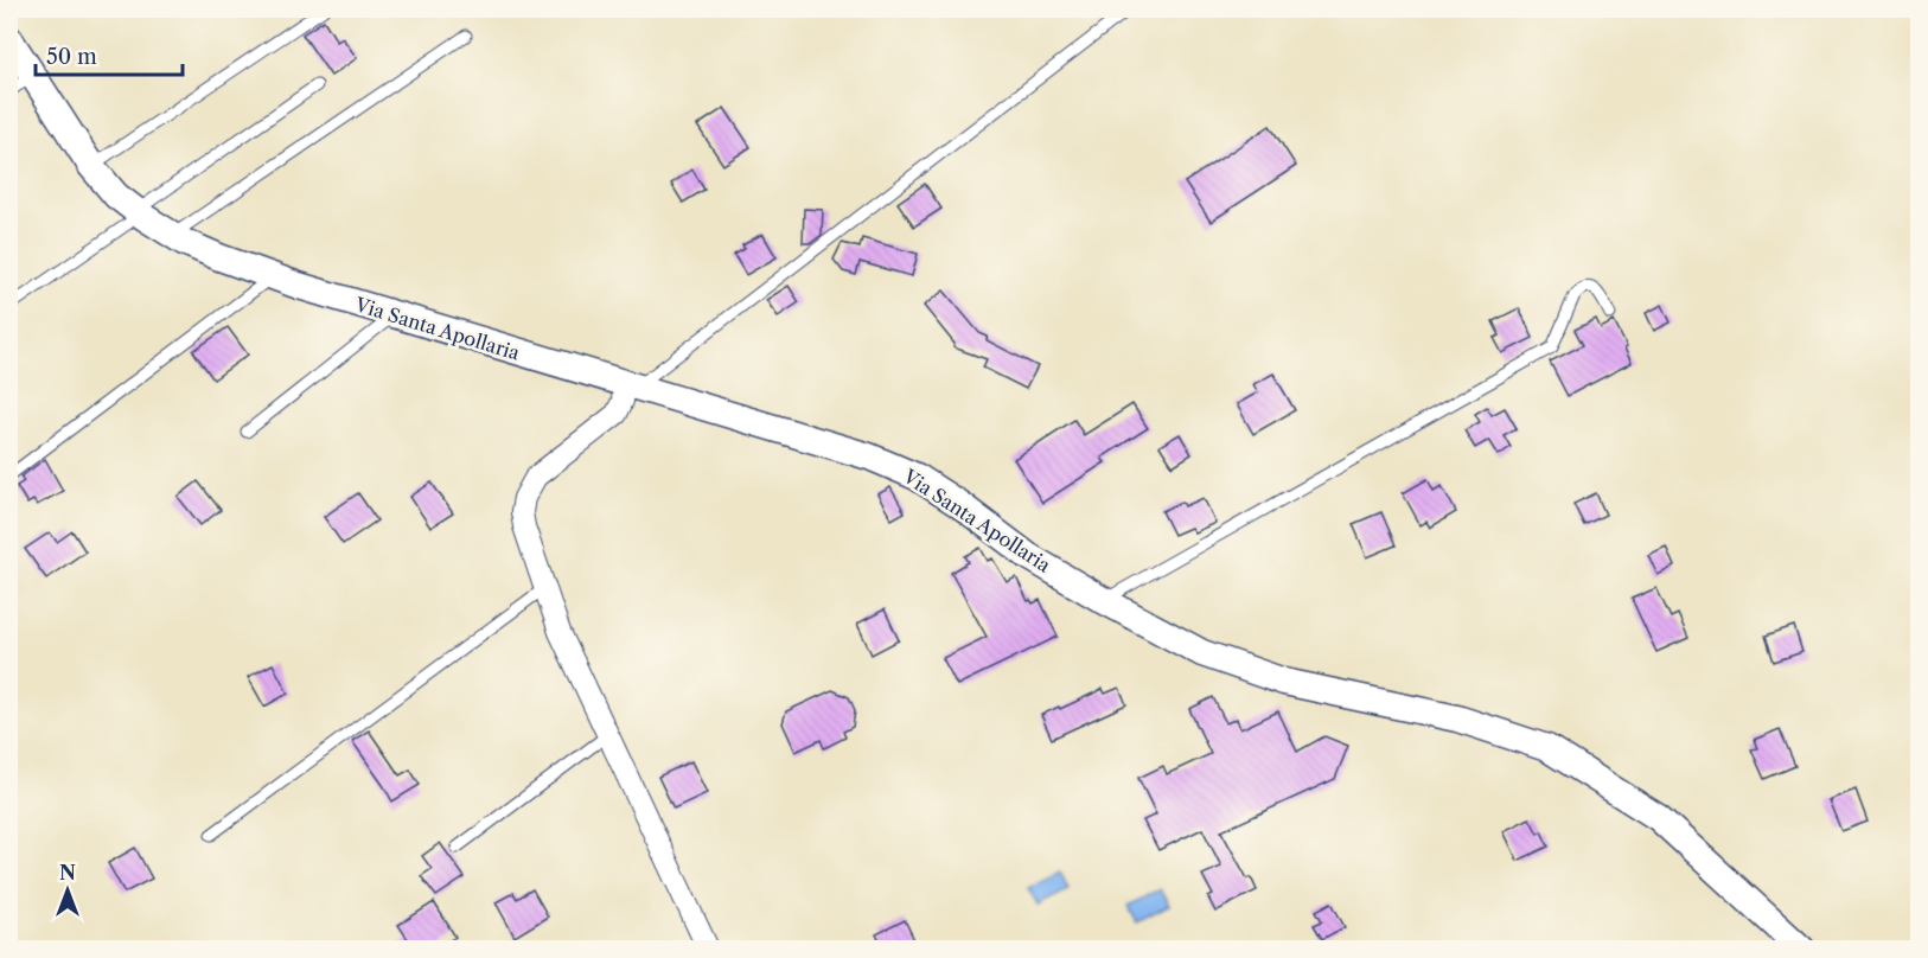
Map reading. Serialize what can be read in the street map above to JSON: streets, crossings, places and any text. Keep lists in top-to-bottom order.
{
  "streets": {
    "street": ["Via Santa Apollaria"]
  },
  "scale_bar": "50 m",
  "north": "top"
}
